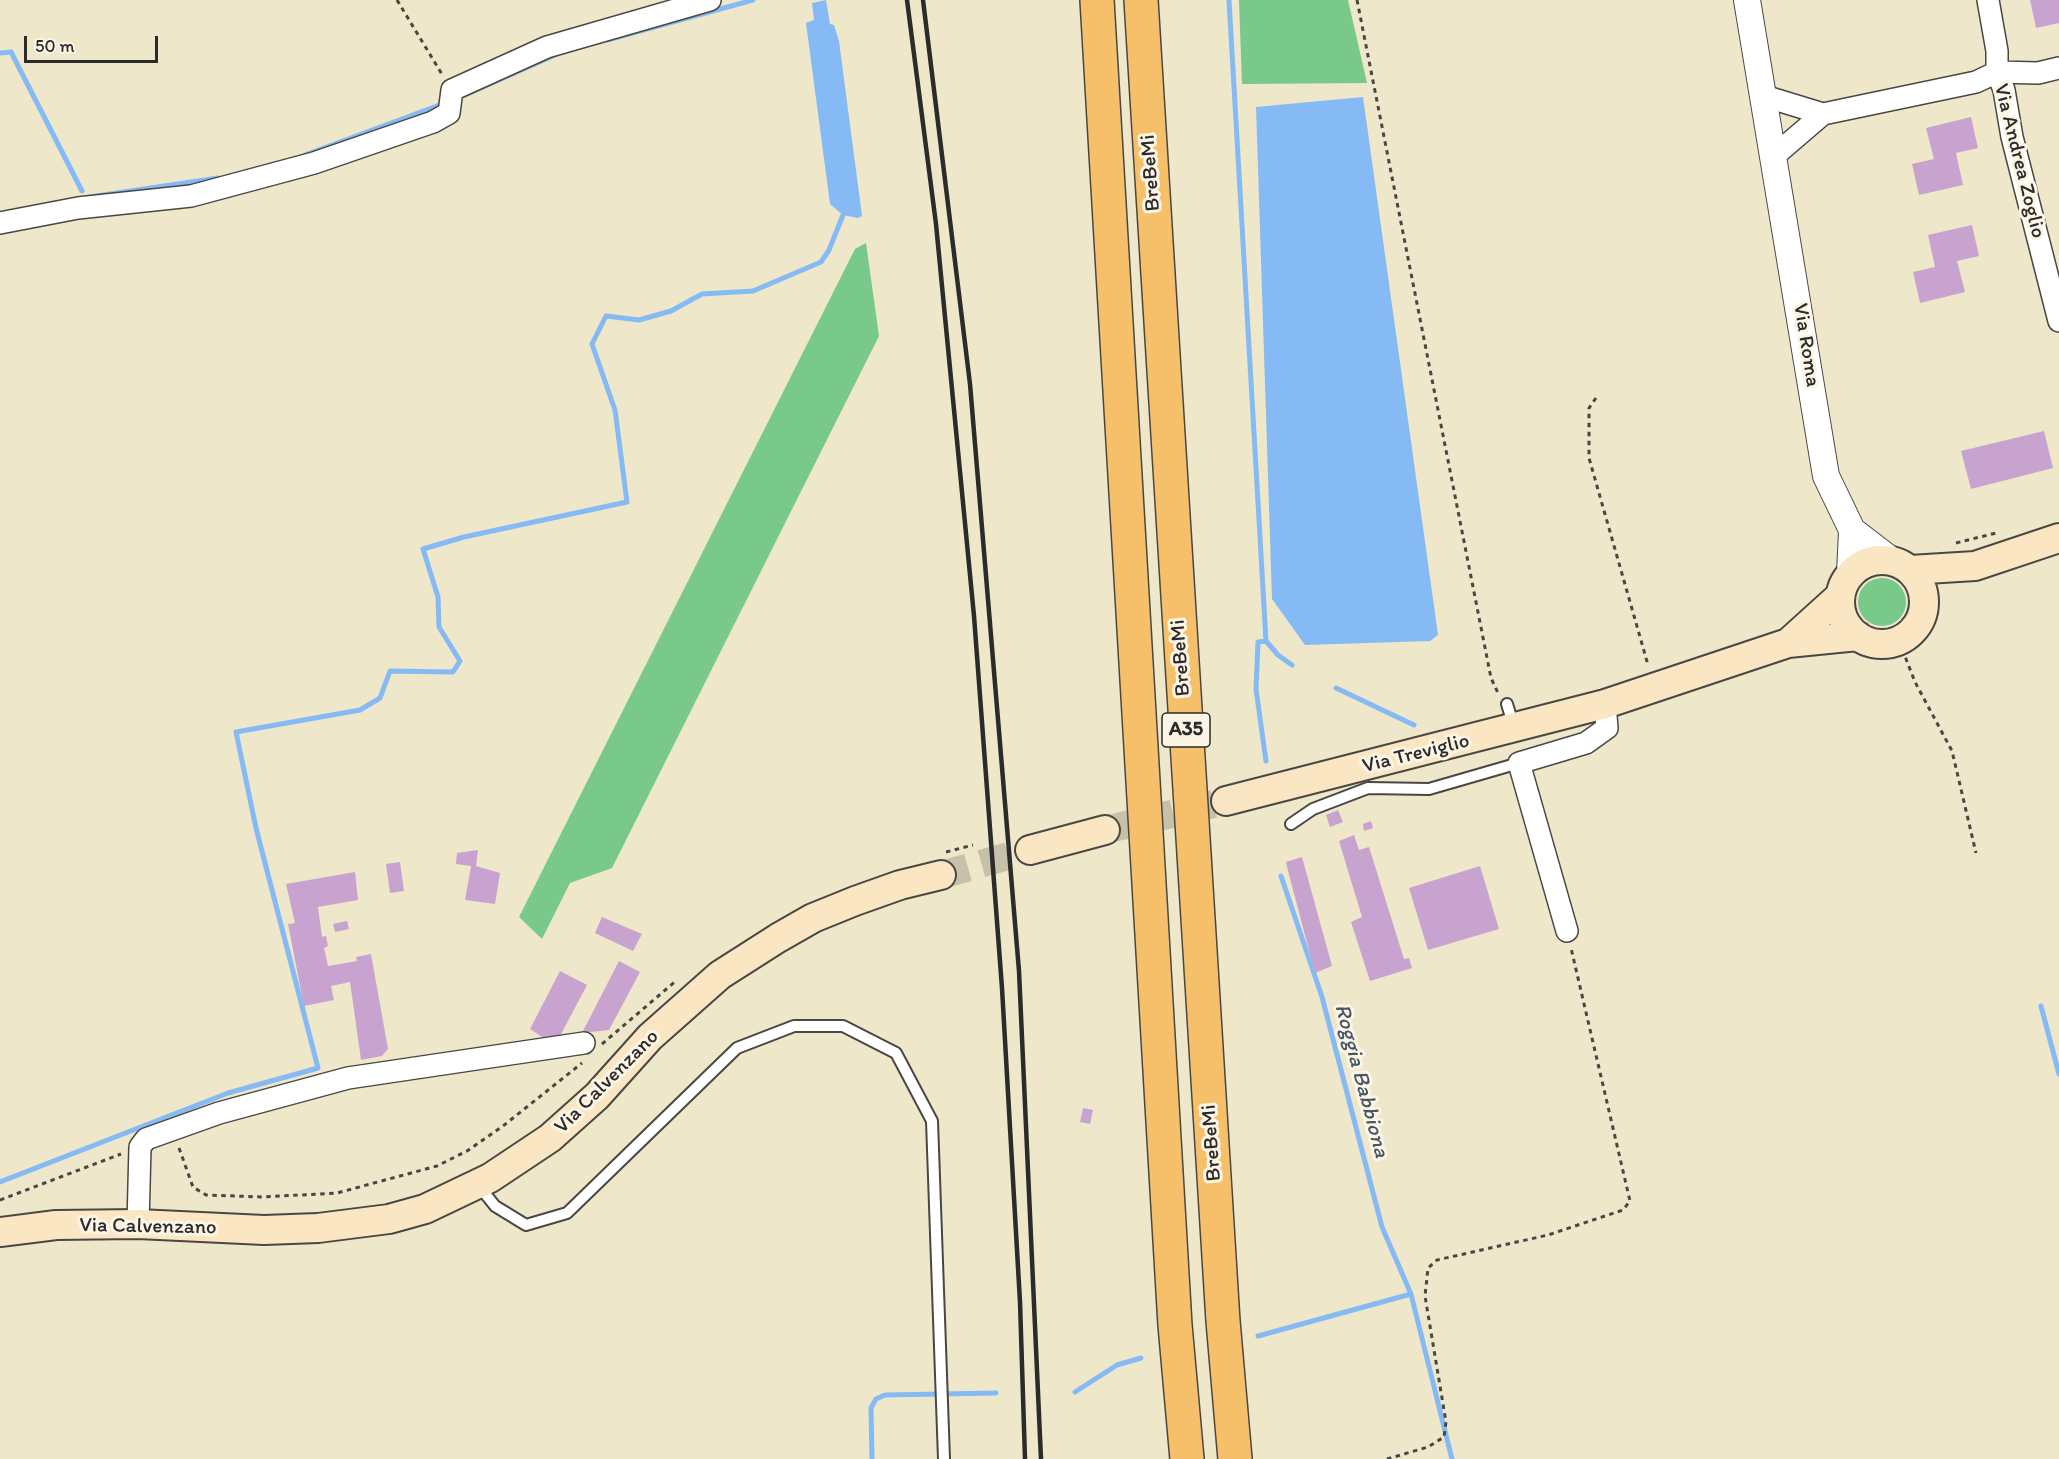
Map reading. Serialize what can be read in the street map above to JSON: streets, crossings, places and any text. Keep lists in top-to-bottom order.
{
  "streets": {
    "highway": ["BreBeMi", "A35"],
    "main road": ["Via Treviglio", "Via Calvenzano"],
    "street": ["Via Andrea Zoglio", "Via Roma"]
  },
  "crossings": [
    ["Via Roma", "Via Treviglio"]
  ],
  "water": ["Roggia Babbiona"],
  "scale_bar": "50 m"
}
